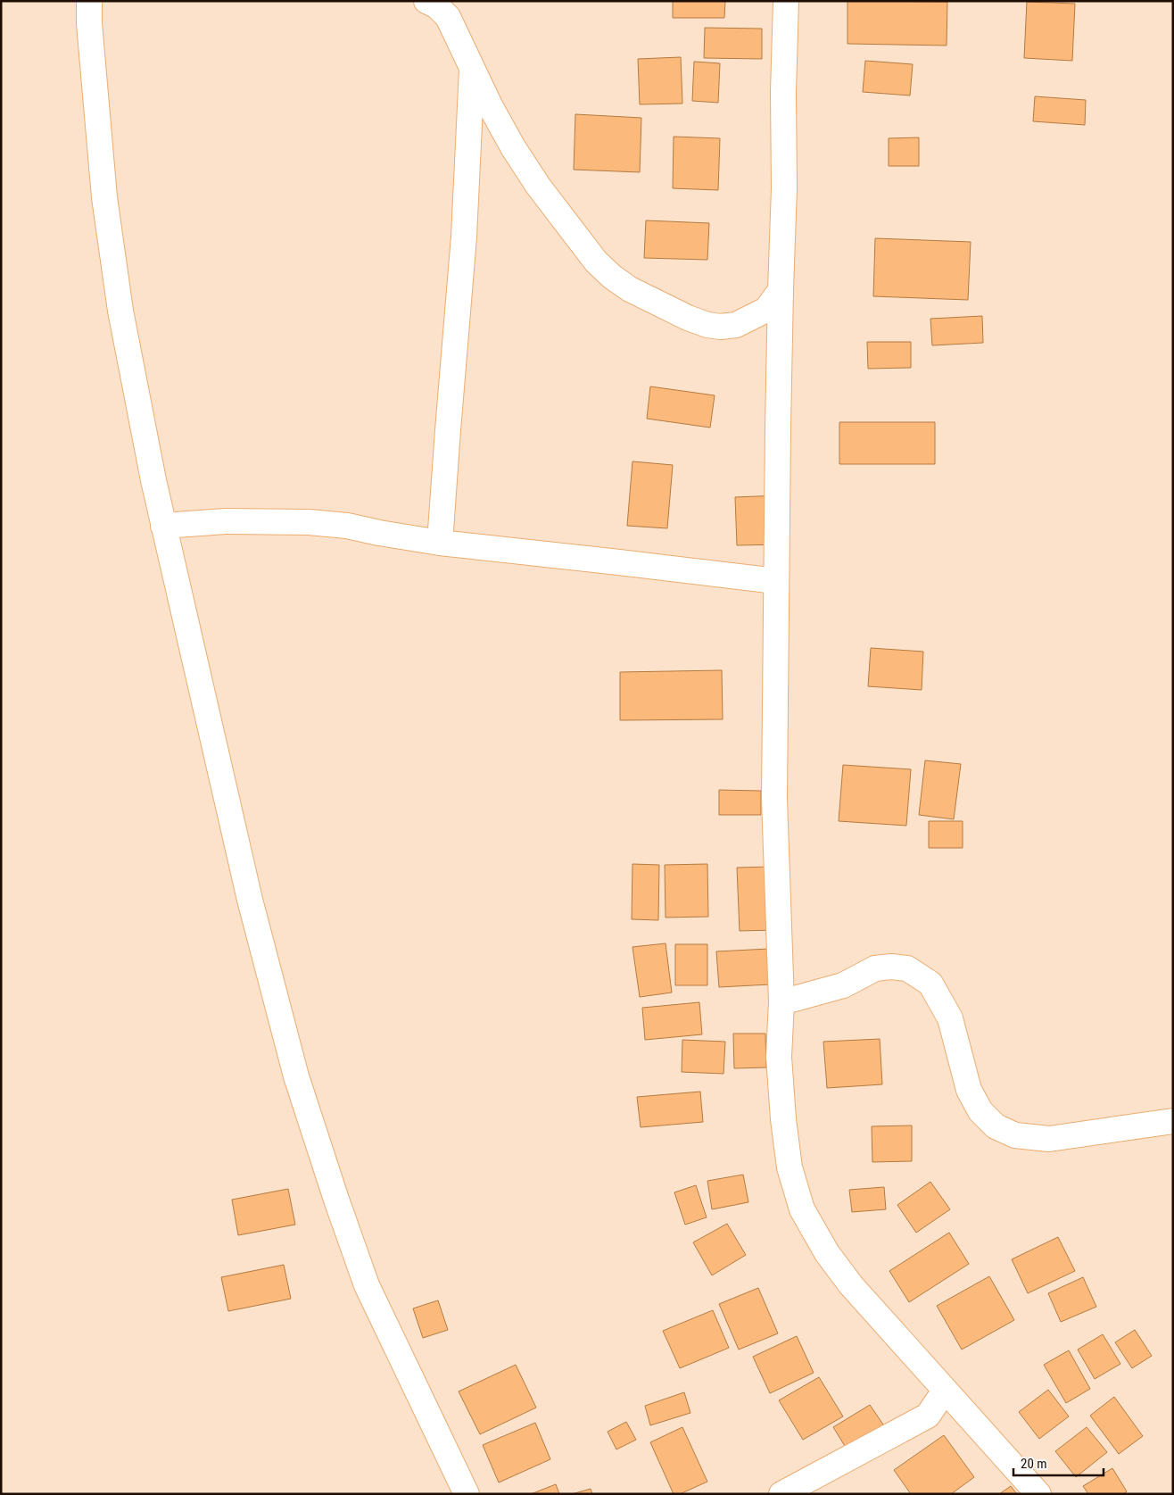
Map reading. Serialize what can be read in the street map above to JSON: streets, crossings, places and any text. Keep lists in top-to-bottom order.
{
  "scale_bar": "20 m"
}
